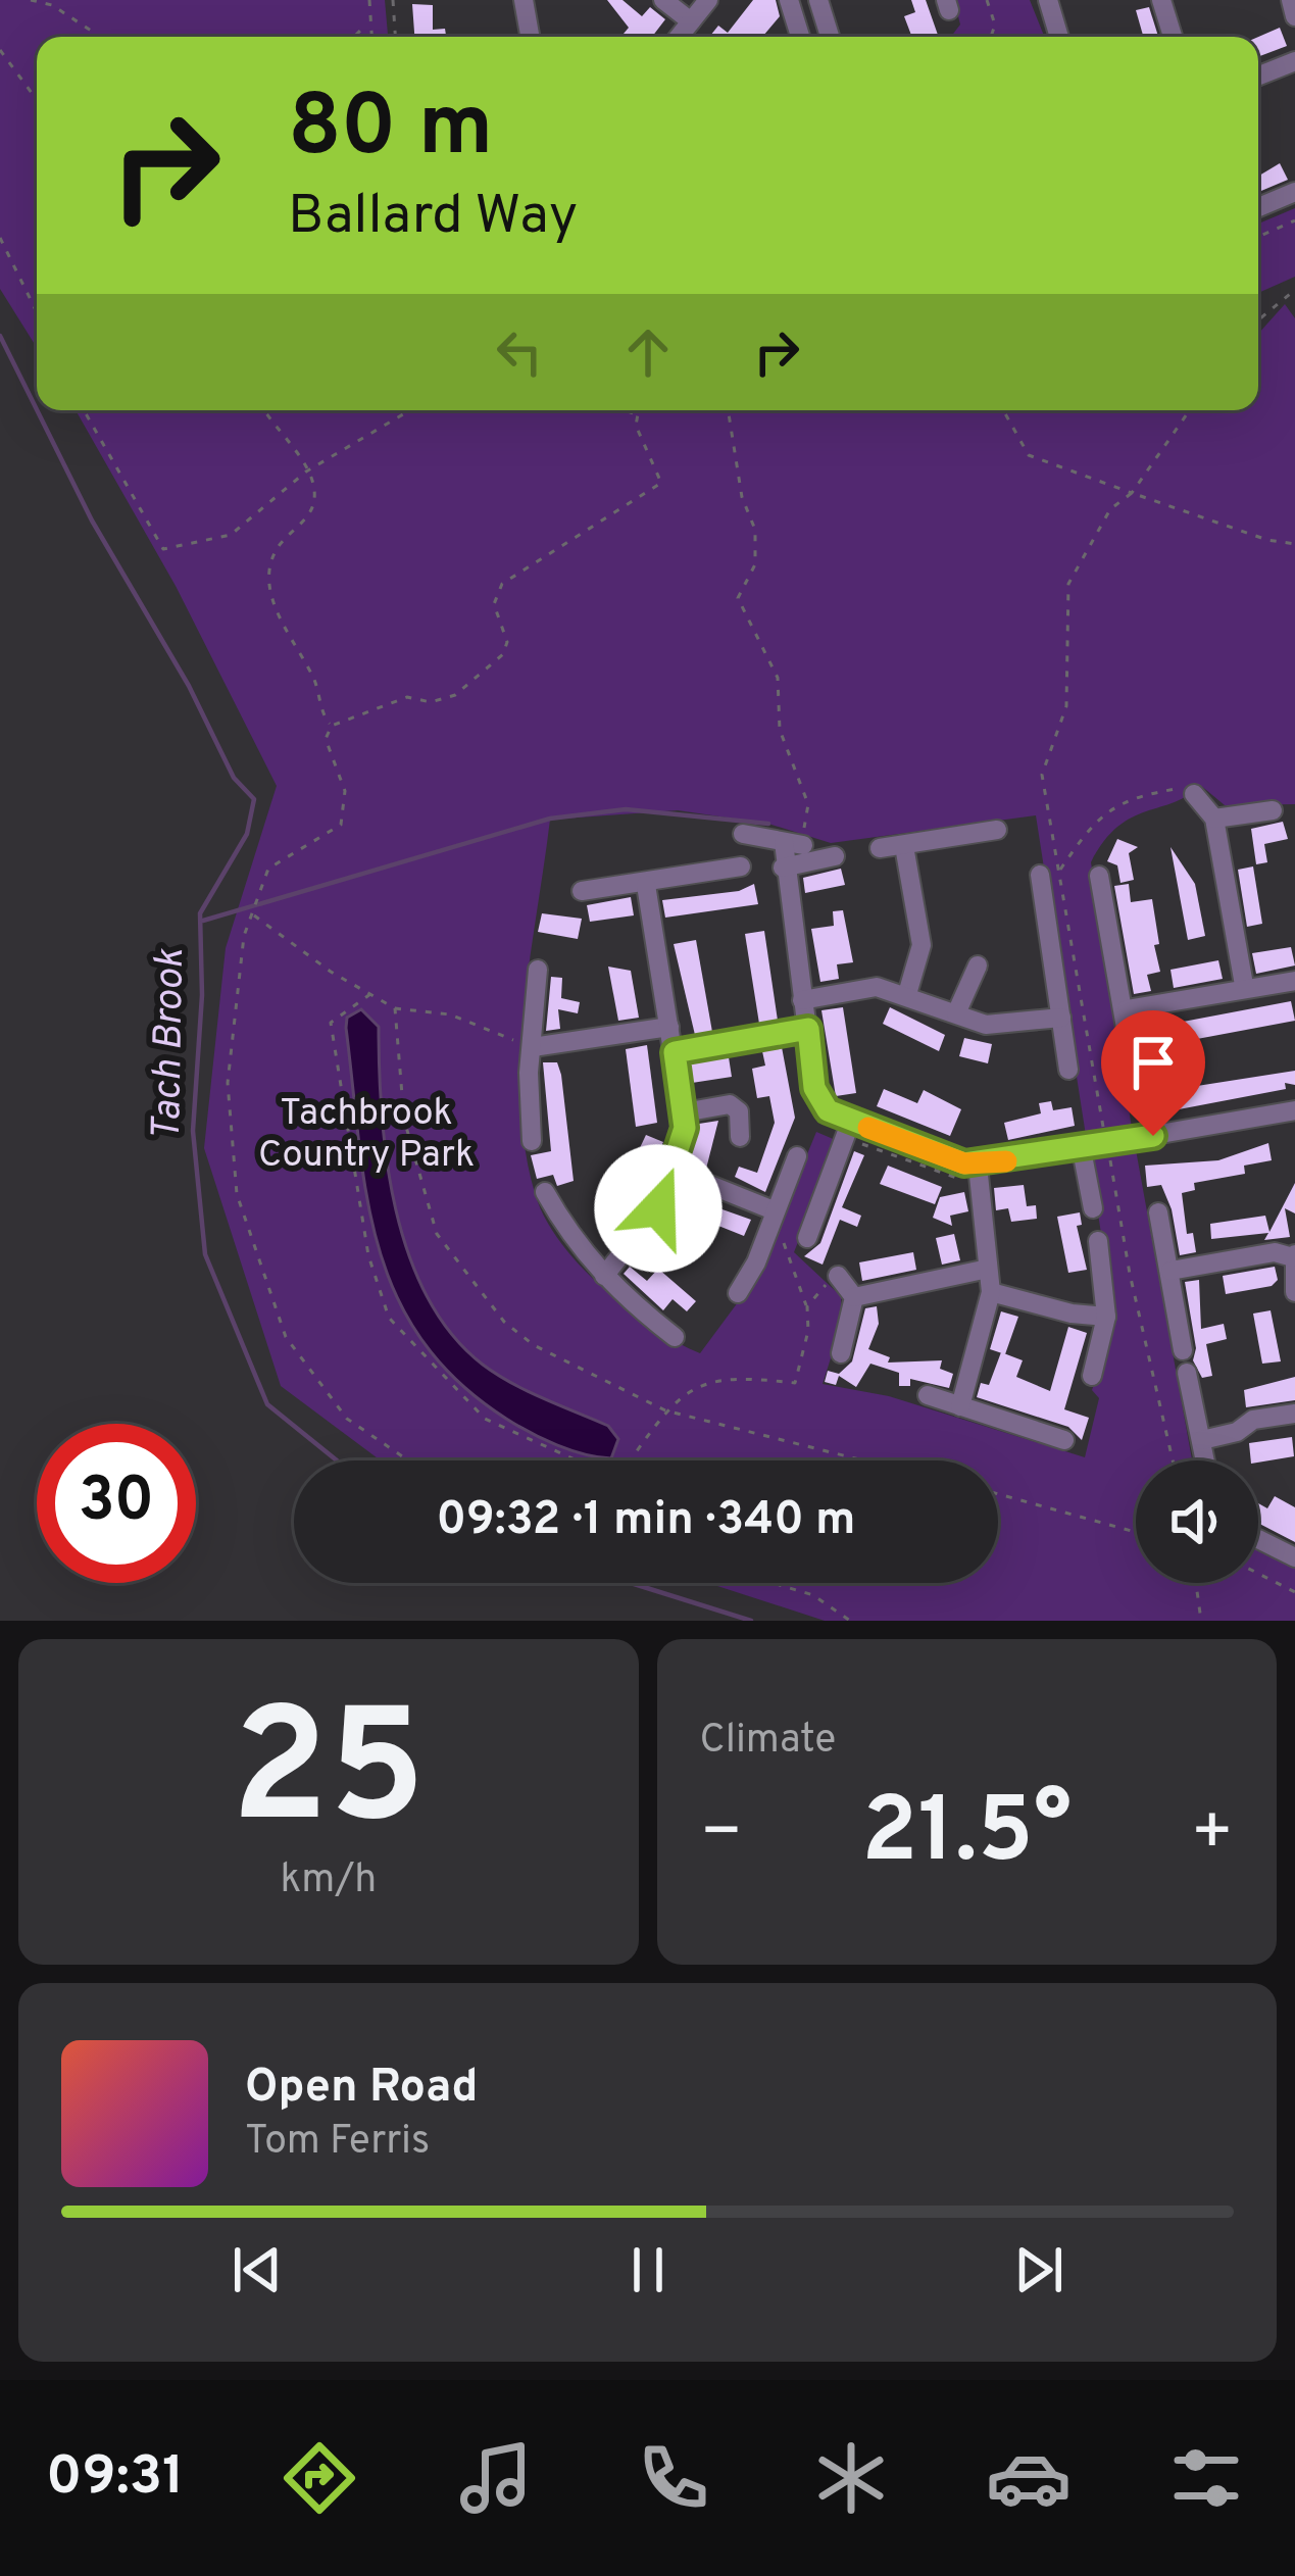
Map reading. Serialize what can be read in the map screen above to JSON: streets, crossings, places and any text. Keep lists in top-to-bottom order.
{
  "water": ["Tach Brook"],
  "parks": ["Tachbrook Country Park"],
  "page": {
    "turn": ["80 m", "Ballard Way"],
    "limit": "30",
    "trip": "09:32 · 1 min · 340 m",
    "tile": [
      ["25", "km/h"],
      "Climate"
    ],
    "heat": ["−", "21.5°", "+"],
    "song": ["Open Road", "Tom Ferris"],
    "tabs": "09:31"
  }
}
